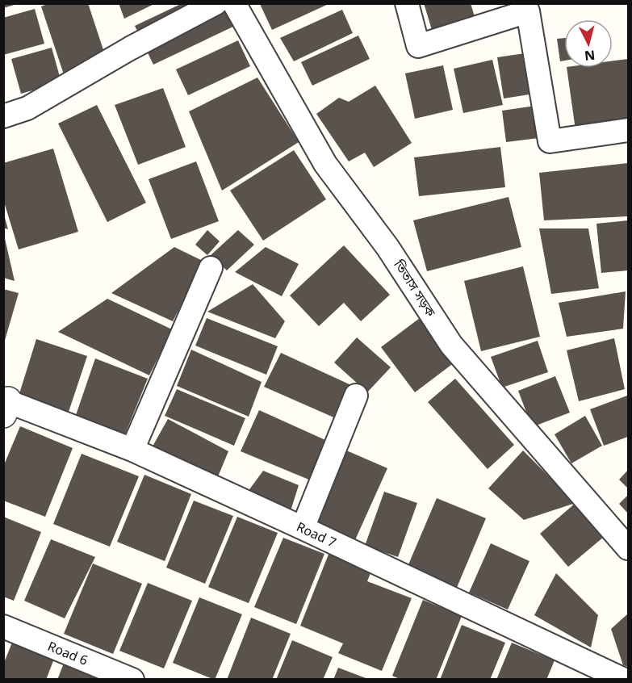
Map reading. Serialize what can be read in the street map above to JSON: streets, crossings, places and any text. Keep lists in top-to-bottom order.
{
  "streets": {
    "street": ["তিতাস সড়ক", "Road 7", "Road 6"]
  },
  "north": "bottom"
}
